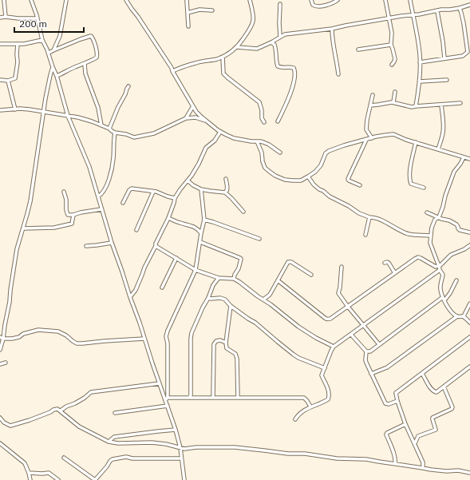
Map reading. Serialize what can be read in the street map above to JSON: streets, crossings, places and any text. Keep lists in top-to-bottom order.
{
  "scale_bar": "200 m"
}
